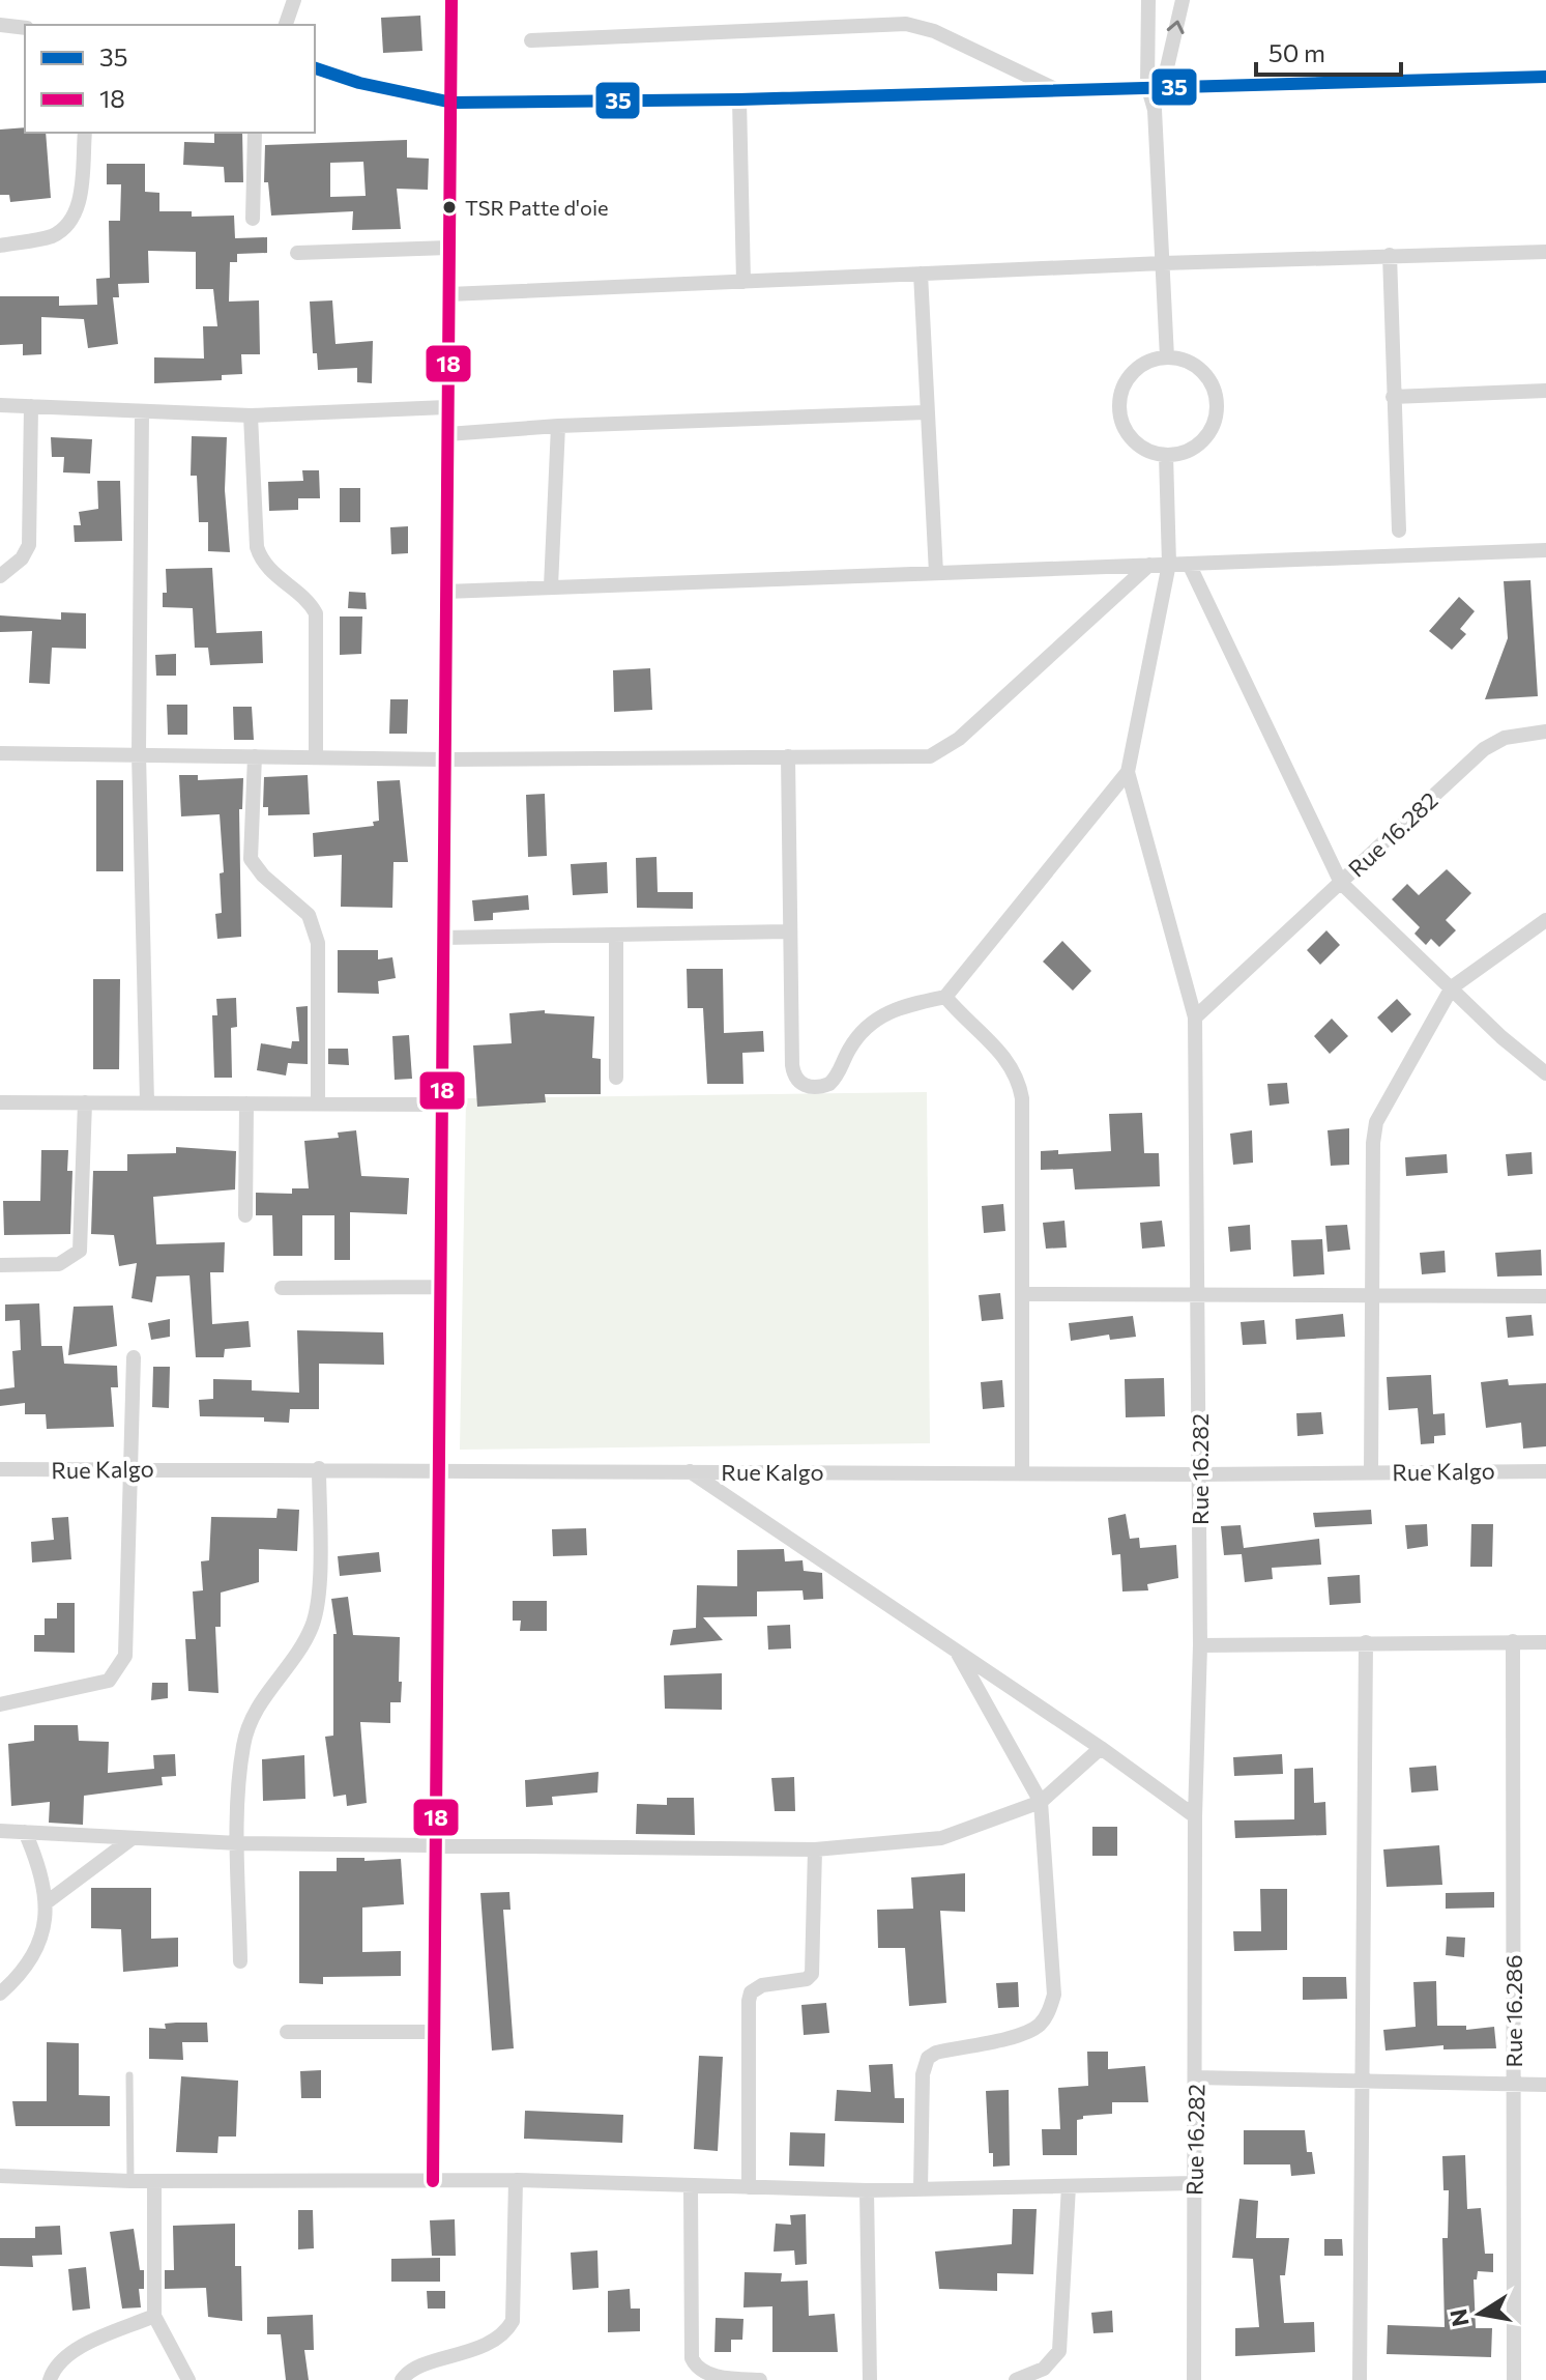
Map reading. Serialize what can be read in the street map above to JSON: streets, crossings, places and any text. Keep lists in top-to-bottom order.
{
  "streets": {
    "street": ["Rue 16.282", "Rue Kalgo", "Rue 16.286"]
  },
  "crossings": [
    ["Rue 16.282", "Rue Kalgo"]
  ],
  "places": ["TSR Patte d'oie"],
  "lines": ["transit line 18", "transit line 35"],
  "legend": ["35", "18"],
  "scale_bar": "50 m",
  "north": "left"
}
